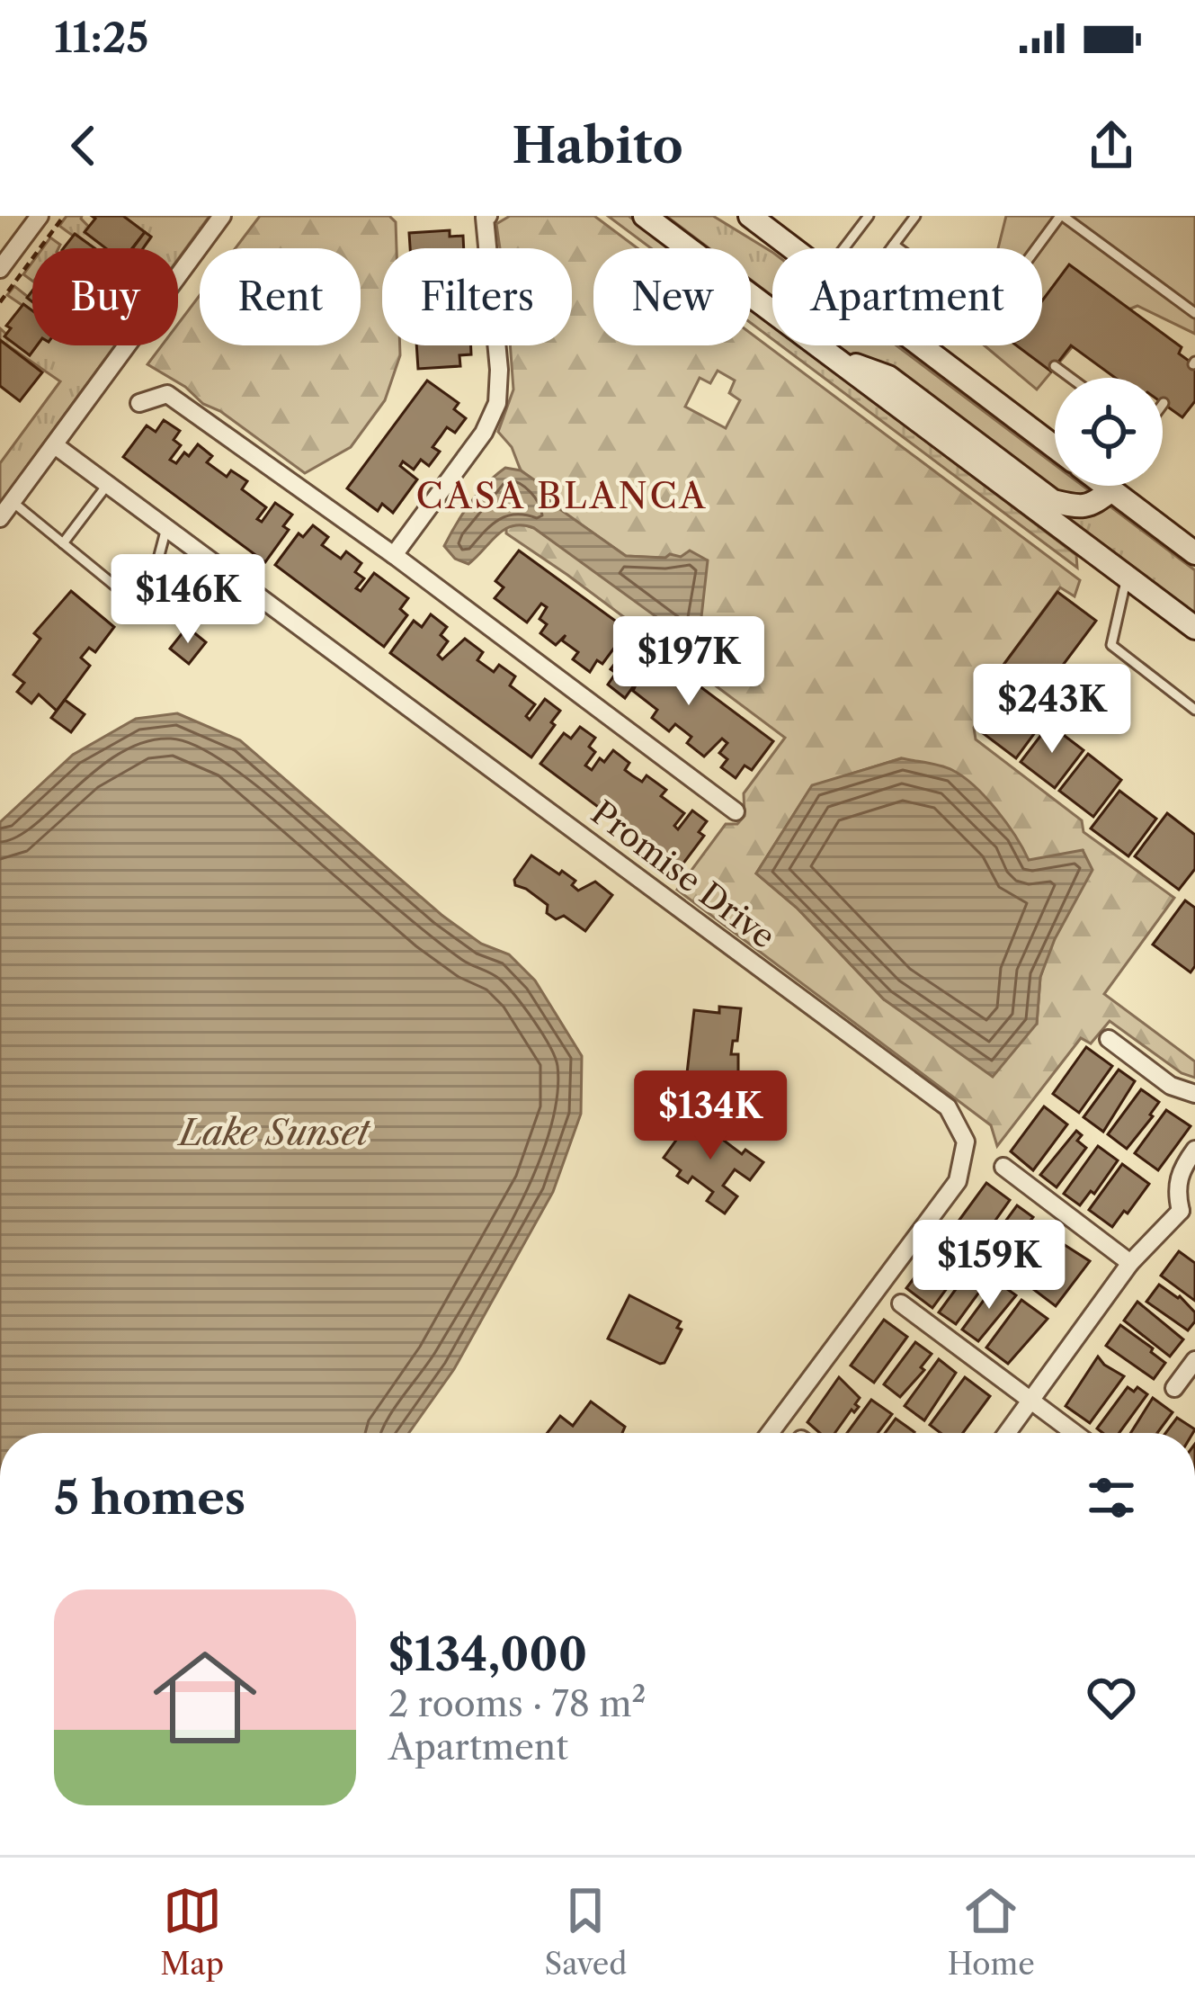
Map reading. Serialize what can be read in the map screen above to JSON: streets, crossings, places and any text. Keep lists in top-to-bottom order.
{
  "streets": {
    "street": ["Promise Drive"]
  },
  "districts": ["CASA BLANCA"],
  "water": ["Lake Sunset"],
  "page": {
    "status": "11:25",
    "header": "Habito",
    "chip": [
      "Buy",
      "Rent",
      "Filters",
      "New",
      "Apartment"
    ],
    "price": [
      "$146K",
      "$197K",
      "$243K",
      "$134K",
      "$159K"
    ],
    "heading": "5 homes",
    "list": [
      {
        "name": "$134,000",
        "note": "2 rooms · 78 m² · Apartment"
      }
    ],
    "tabs": ["Map", "Saved", "Home"]
  }
}
